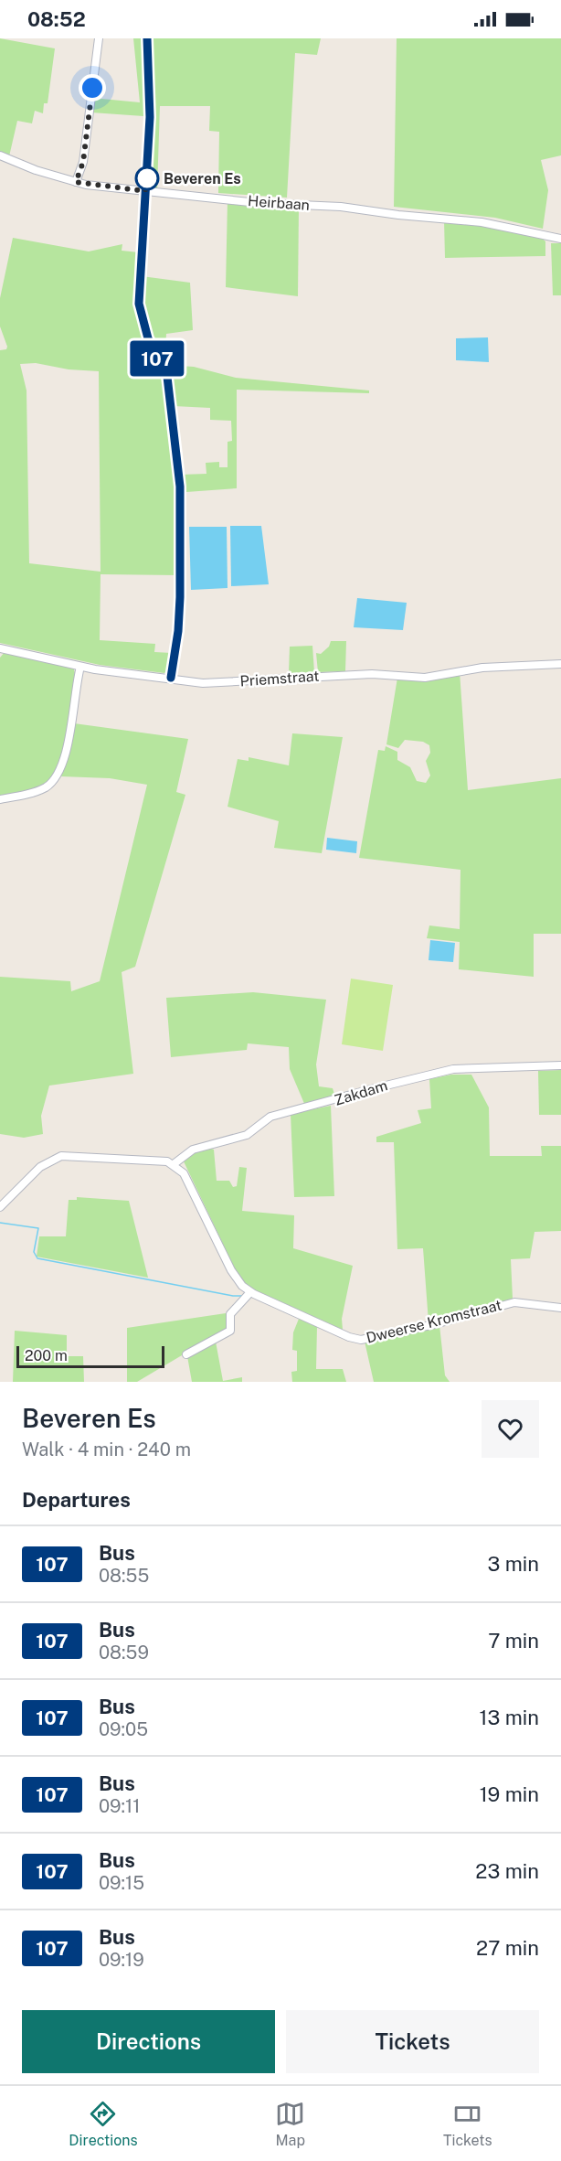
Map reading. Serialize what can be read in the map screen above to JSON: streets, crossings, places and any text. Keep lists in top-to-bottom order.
{
  "streets": {
    "street": [
      "Heirbaan",
      "Priemstraat",
      "Zakdam",
      "Dweerse Kromstraat"
    ]
  },
  "crossings": [
    ["Zakdam", "Dweerse Kromstraat"]
  ],
  "places": ["Beveren Es"],
  "lines": ["bus line 107"],
  "scale_bar": "200 m",
  "page": {
    "status": "08:52",
    "on_map": "107",
    "scale": "200 m",
    "heading": [
      ["Beveren Es", "Walk · 4 min · 240 m"],
      "Departures"
    ],
    "list": [
      {
        "mark": "107",
        "name": "Bus",
        "note": "08:55",
        "value": "3 min"
      },
      {
        "mark": "107",
        "name": "Bus",
        "note": "08:59",
        "value": "7 min"
      },
      {
        "mark": "107",
        "name": "Bus",
        "note": "09:05",
        "value": "13 min"
      },
      {
        "mark": "107",
        "name": "Bus",
        "note": "09:11",
        "value": "19 min"
      },
      {
        "mark": "107",
        "name": "Bus",
        "note": "09:15",
        "value": "23 min"
      },
      {
        "mark": "107",
        "name": "Bus",
        "note": "09:19",
        "value": "27 min"
      }
    ],
    "buttons": ["Directions", "Tickets"],
    "tabs": ["Directions", "Map", "Tickets"]
  }
}
